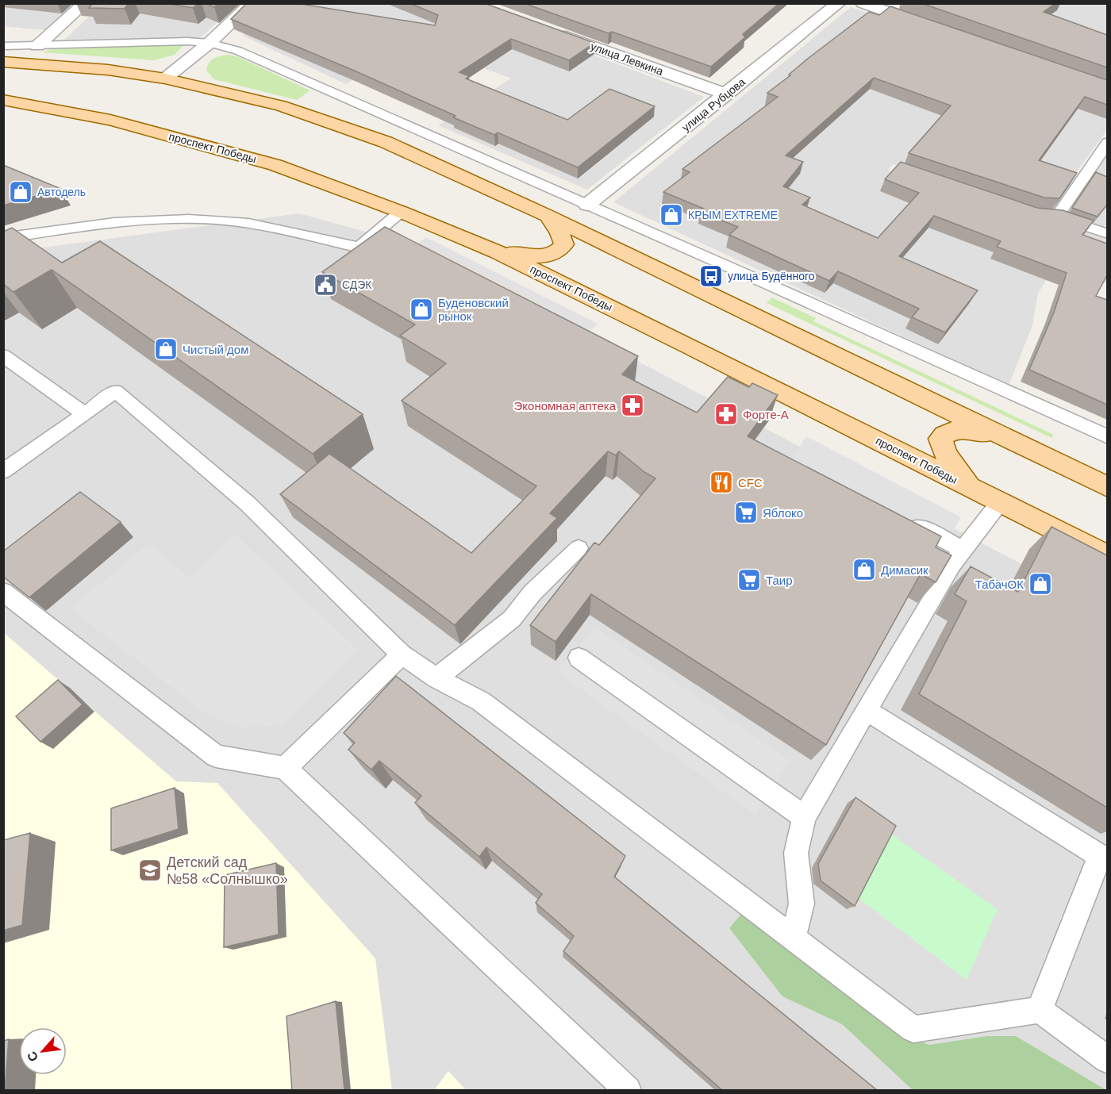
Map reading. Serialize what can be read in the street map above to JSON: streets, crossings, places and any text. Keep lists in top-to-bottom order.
{
  "streets": {
    "main road": ["проспект Победы"],
    "street": ["улица Левкина", "улица Рубцова"]
  },
  "crossings": [
    ["улица Левкина", "улица Рубцова"]
  ],
  "places": {
    "shop": [
      "Автодель",
      "КРЫМ EXTREME",
      "Буденовский рынок",
      "Чистый дом",
      "Димасик",
      "ТабачОК"
    ],
    "bus stop": ["улица Будённого"],
    "public building": ["СДЭК"],
    "pharmacy": ["Экономная аптека", "Форте-А"],
    "restaurant": ["CFC"],
    "supermarket": ["Яблоко", "Таир"],
    "school or university": ["Детский сад №58 «Солнышко»"]
  },
  "north": "bottom left"
}
